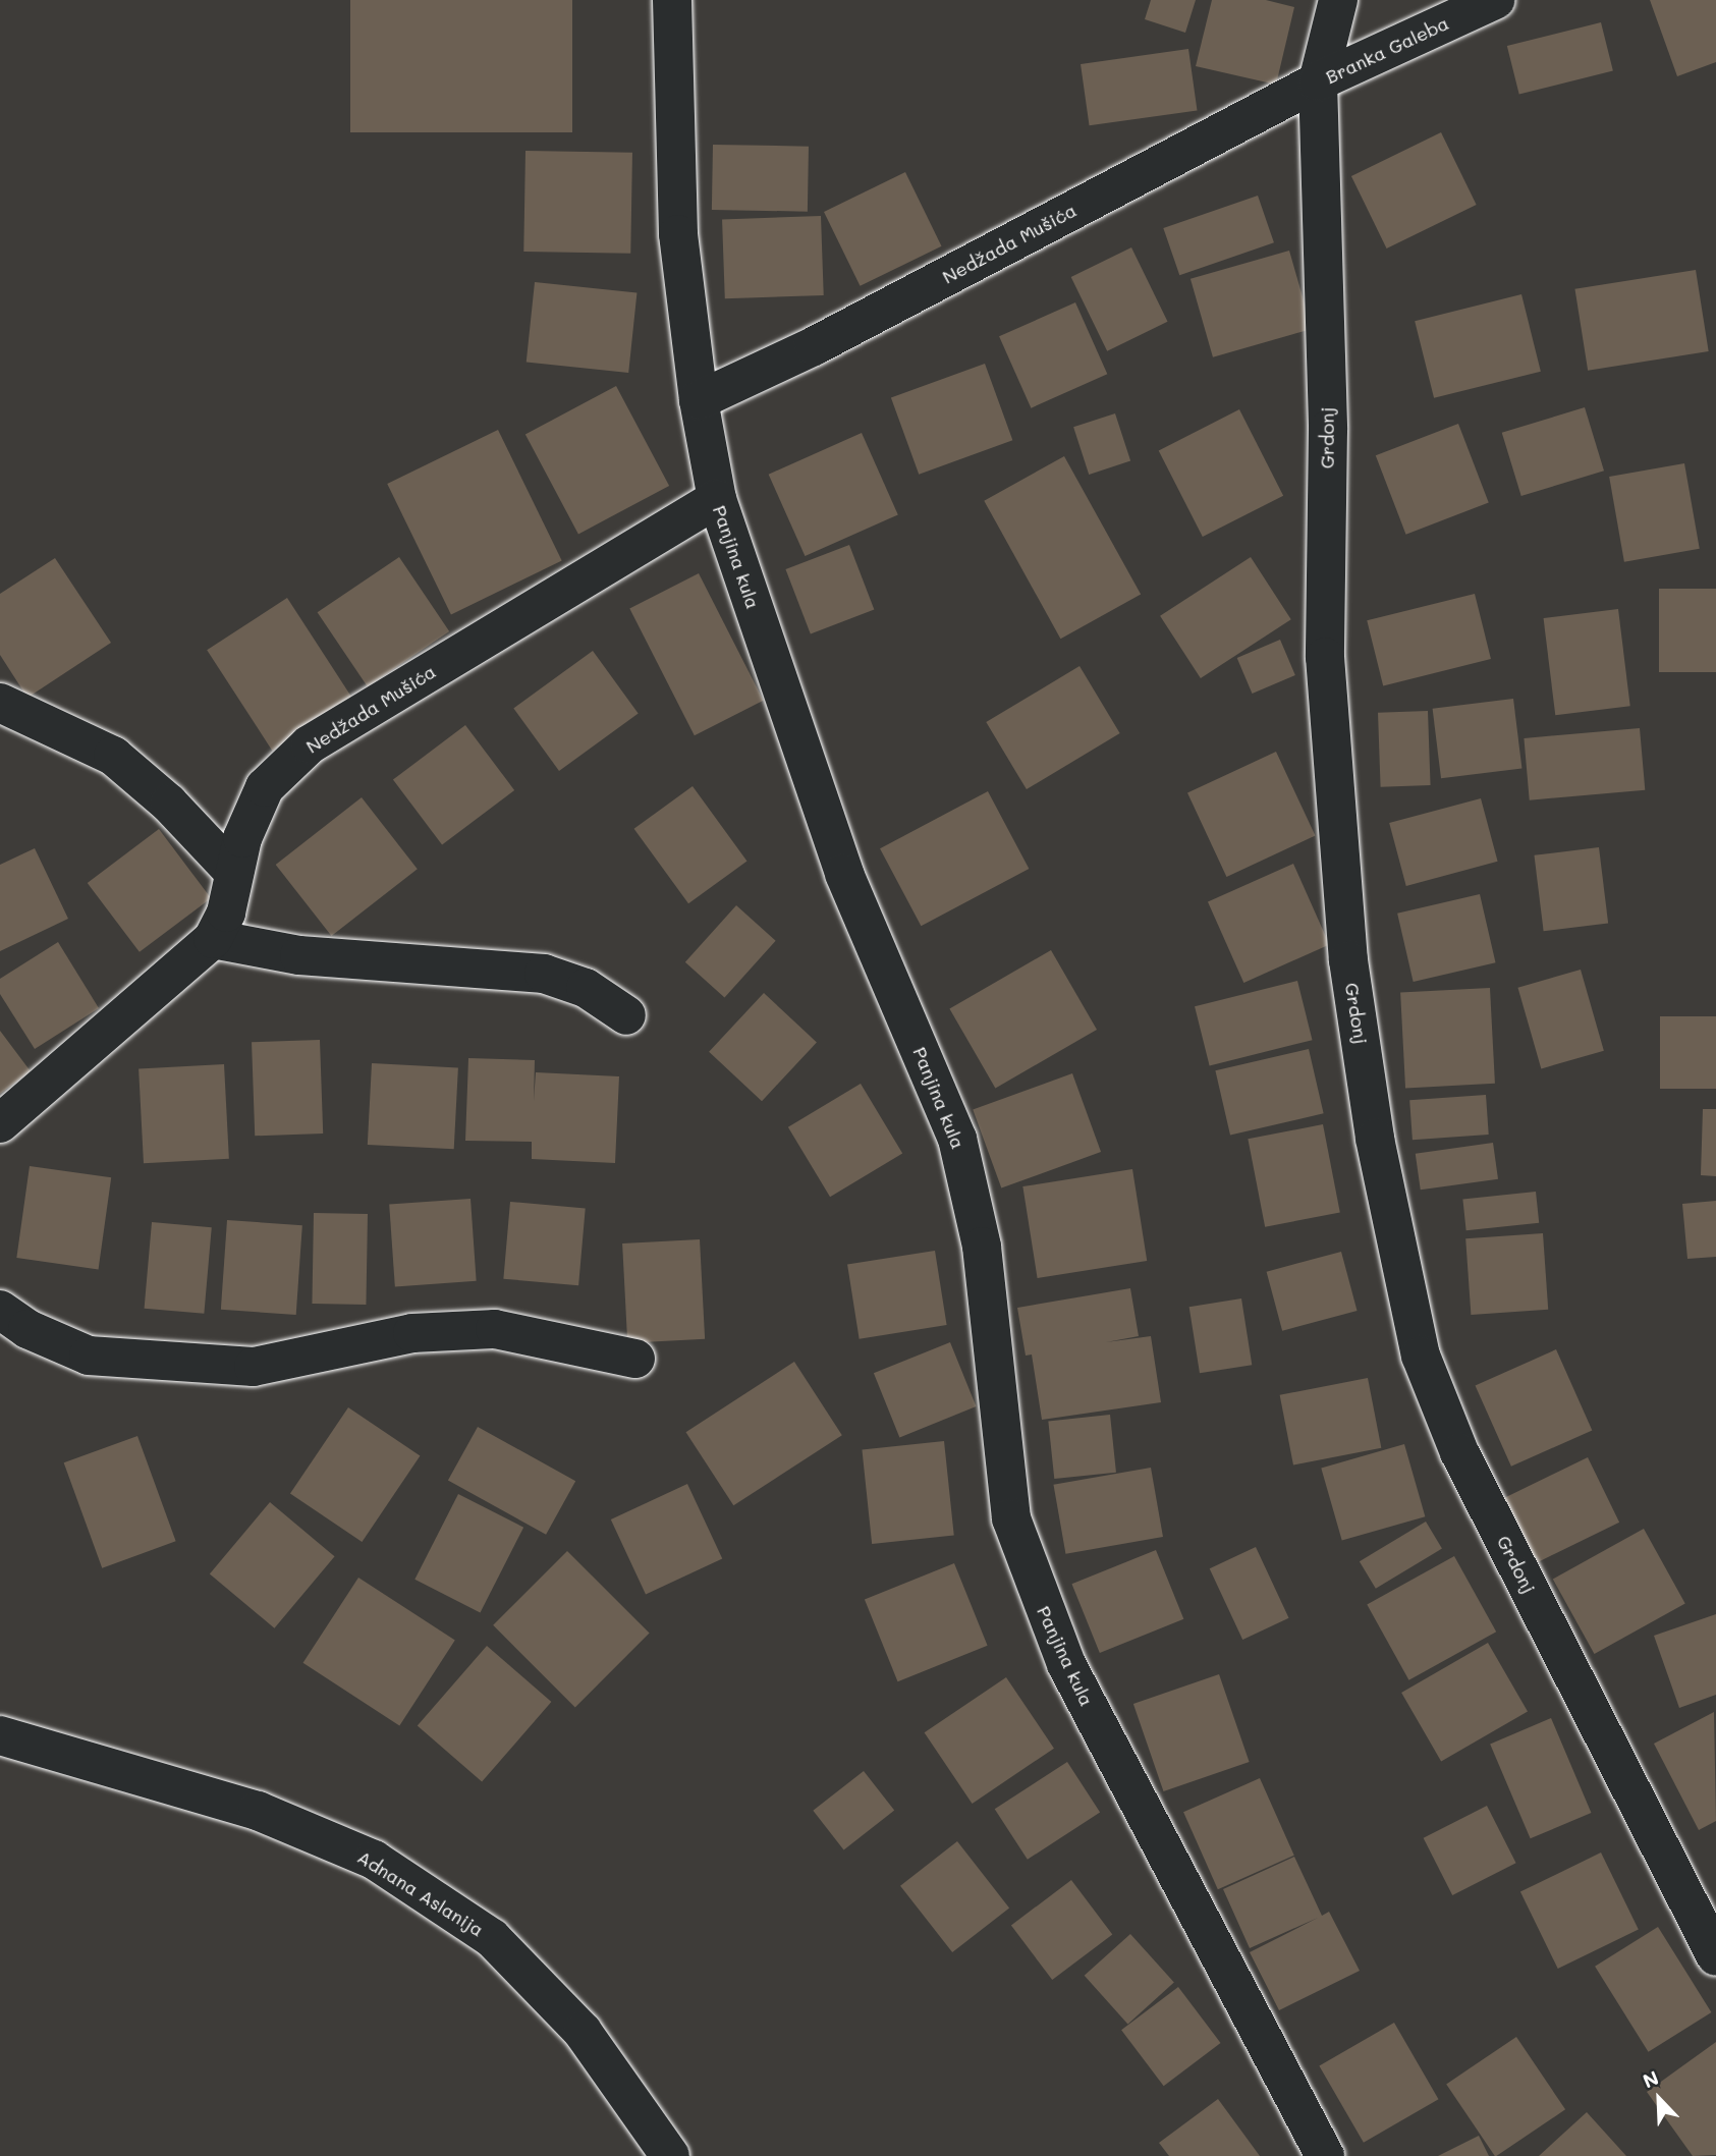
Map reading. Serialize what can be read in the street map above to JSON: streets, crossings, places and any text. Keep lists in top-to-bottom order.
{
  "streets": {
    "street": [
      "Branka Galeba",
      "Nedžada Mušića",
      "Grdonj",
      "Panjina kula",
      "Adnana Aslanija"
    ]
  },
  "crossings": [
    ["Branka Galeba", "Nedžada Mušića"],
    ["Branka Galeba", "Grdonj"],
    ["Nedžada Mušića", "Grdonj"],
    ["Nedžada Mušića", "Panjina kula"]
  ],
  "north": "top left"
}
